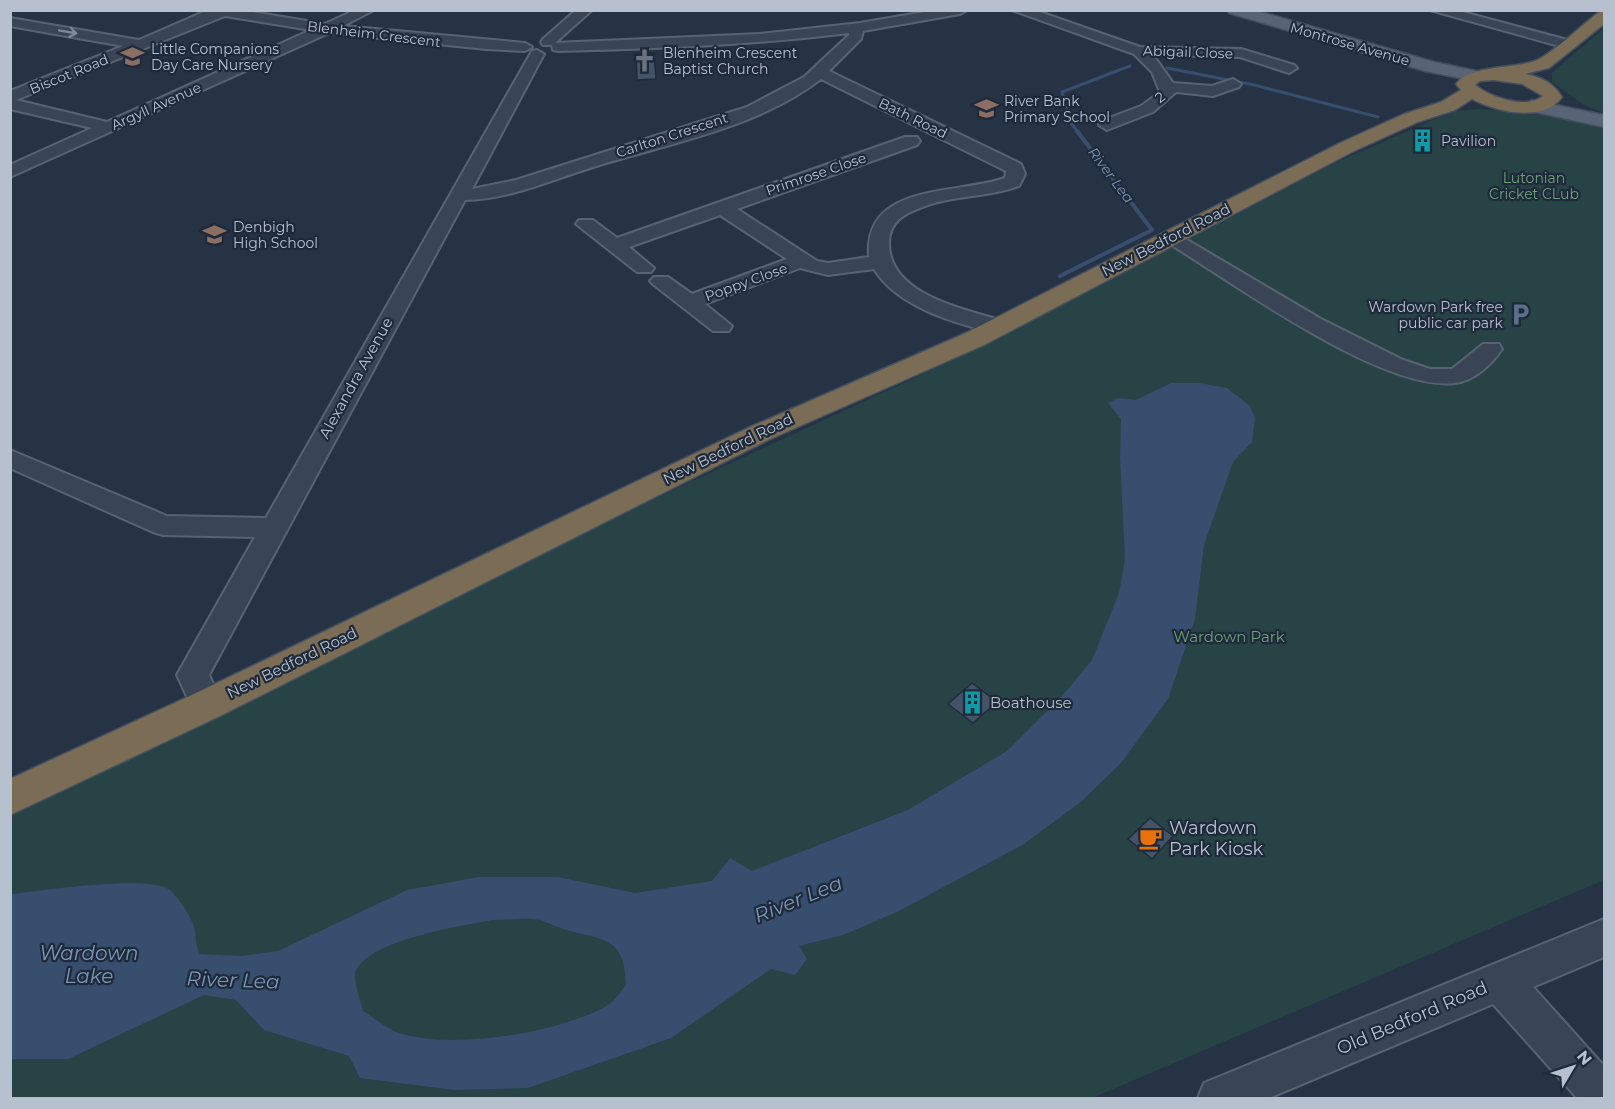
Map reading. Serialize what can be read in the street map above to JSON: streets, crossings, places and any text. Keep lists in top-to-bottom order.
{
  "streets": {
    "highway": ["New Bedford Road"],
    "main road": ["Montrose Avenue"],
    "street": [
      "Blenheim Crescent",
      "Abigail Close",
      "Biscot Road",
      "2",
      "Argyll Avenue",
      "Bath Road",
      "Carlton Crescent",
      "Primrose Close",
      "Poppy Close",
      "Alexandra Avenue",
      "Old Bedford Road"
    ]
  },
  "crossings": [
    ["Blenheim Crescent", "Biscot Road"],
    ["Blenheim Crescent", "Argyll Avenue"],
    ["Blenheim Crescent", "Carlton Crescent"],
    ["Blenheim Crescent", "Alexandra Avenue"],
    ["Montrose Avenue", "New Bedford Road"],
    ["Abigail Close", "2"],
    ["Bath Road", "Carlton Crescent"],
    ["Carlton Crescent", "Alexandra Avenue"],
    ["New Bedford Road", "Alexandra Avenue"]
  ],
  "water": ["River Lea", "Wardown Lake"],
  "parks": ["Lutonian Cricket CLub", "Wardown Park"],
  "places": {
    "school or university": ["Little Companions Day Care Nursery", "River Bank Primary School", "Denbigh High School"],
    "church": ["Blenheim Crescent Baptist Church"],
    "building": ["Pavilion", "Boathouse"],
    "parking": ["Wardown Park free public car park"],
    "cafe": ["Wardown Park Kiosk"]
  },
  "north": "top right"
}
